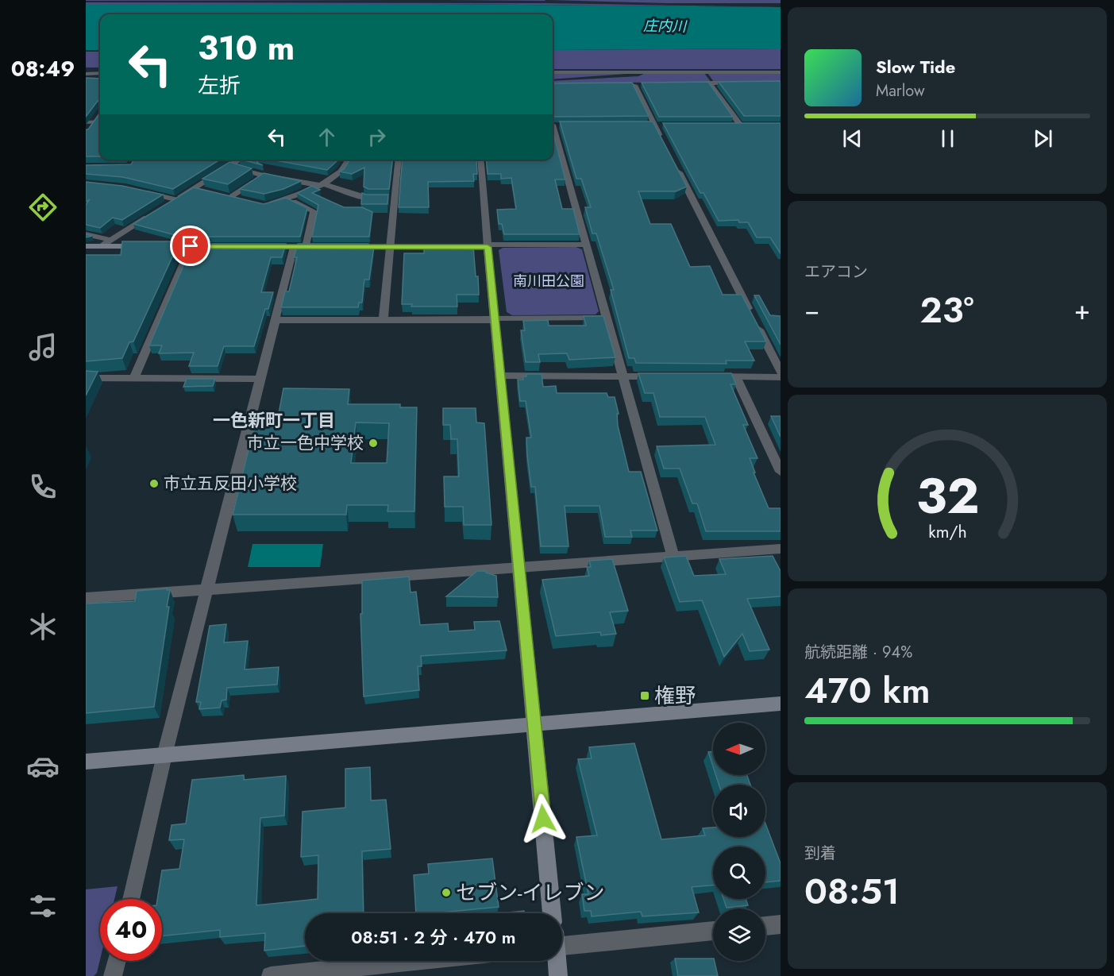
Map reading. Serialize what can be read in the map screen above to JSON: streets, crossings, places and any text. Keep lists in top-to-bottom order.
{
  "districts": ["一色新町一丁目"],
  "water": ["庄内川"],
  "parks": ["南川田公園"],
  "places": {
    "other": ["市立一色中学校", "市立五反田小学校", "セブン-イレブン"],
    "transit": ["権野"]
  },
  "north": "left",
  "page": {
    "tabs": "08:49",
    "turn": ["310 m", "左折"],
    "song": ["Slow Tide", "Marlow"],
    "tile": [
      "エアコン",
      ["航続距離 · 94%", "470 km"],
      ["到着", "08:51"]
    ],
    "heat": ["−", "23°", "+"],
    "limit": "40",
    "trip": "08:51 · 2 分 · 470 m",
    "gauge": ["32", "km/h"]
  }
}
